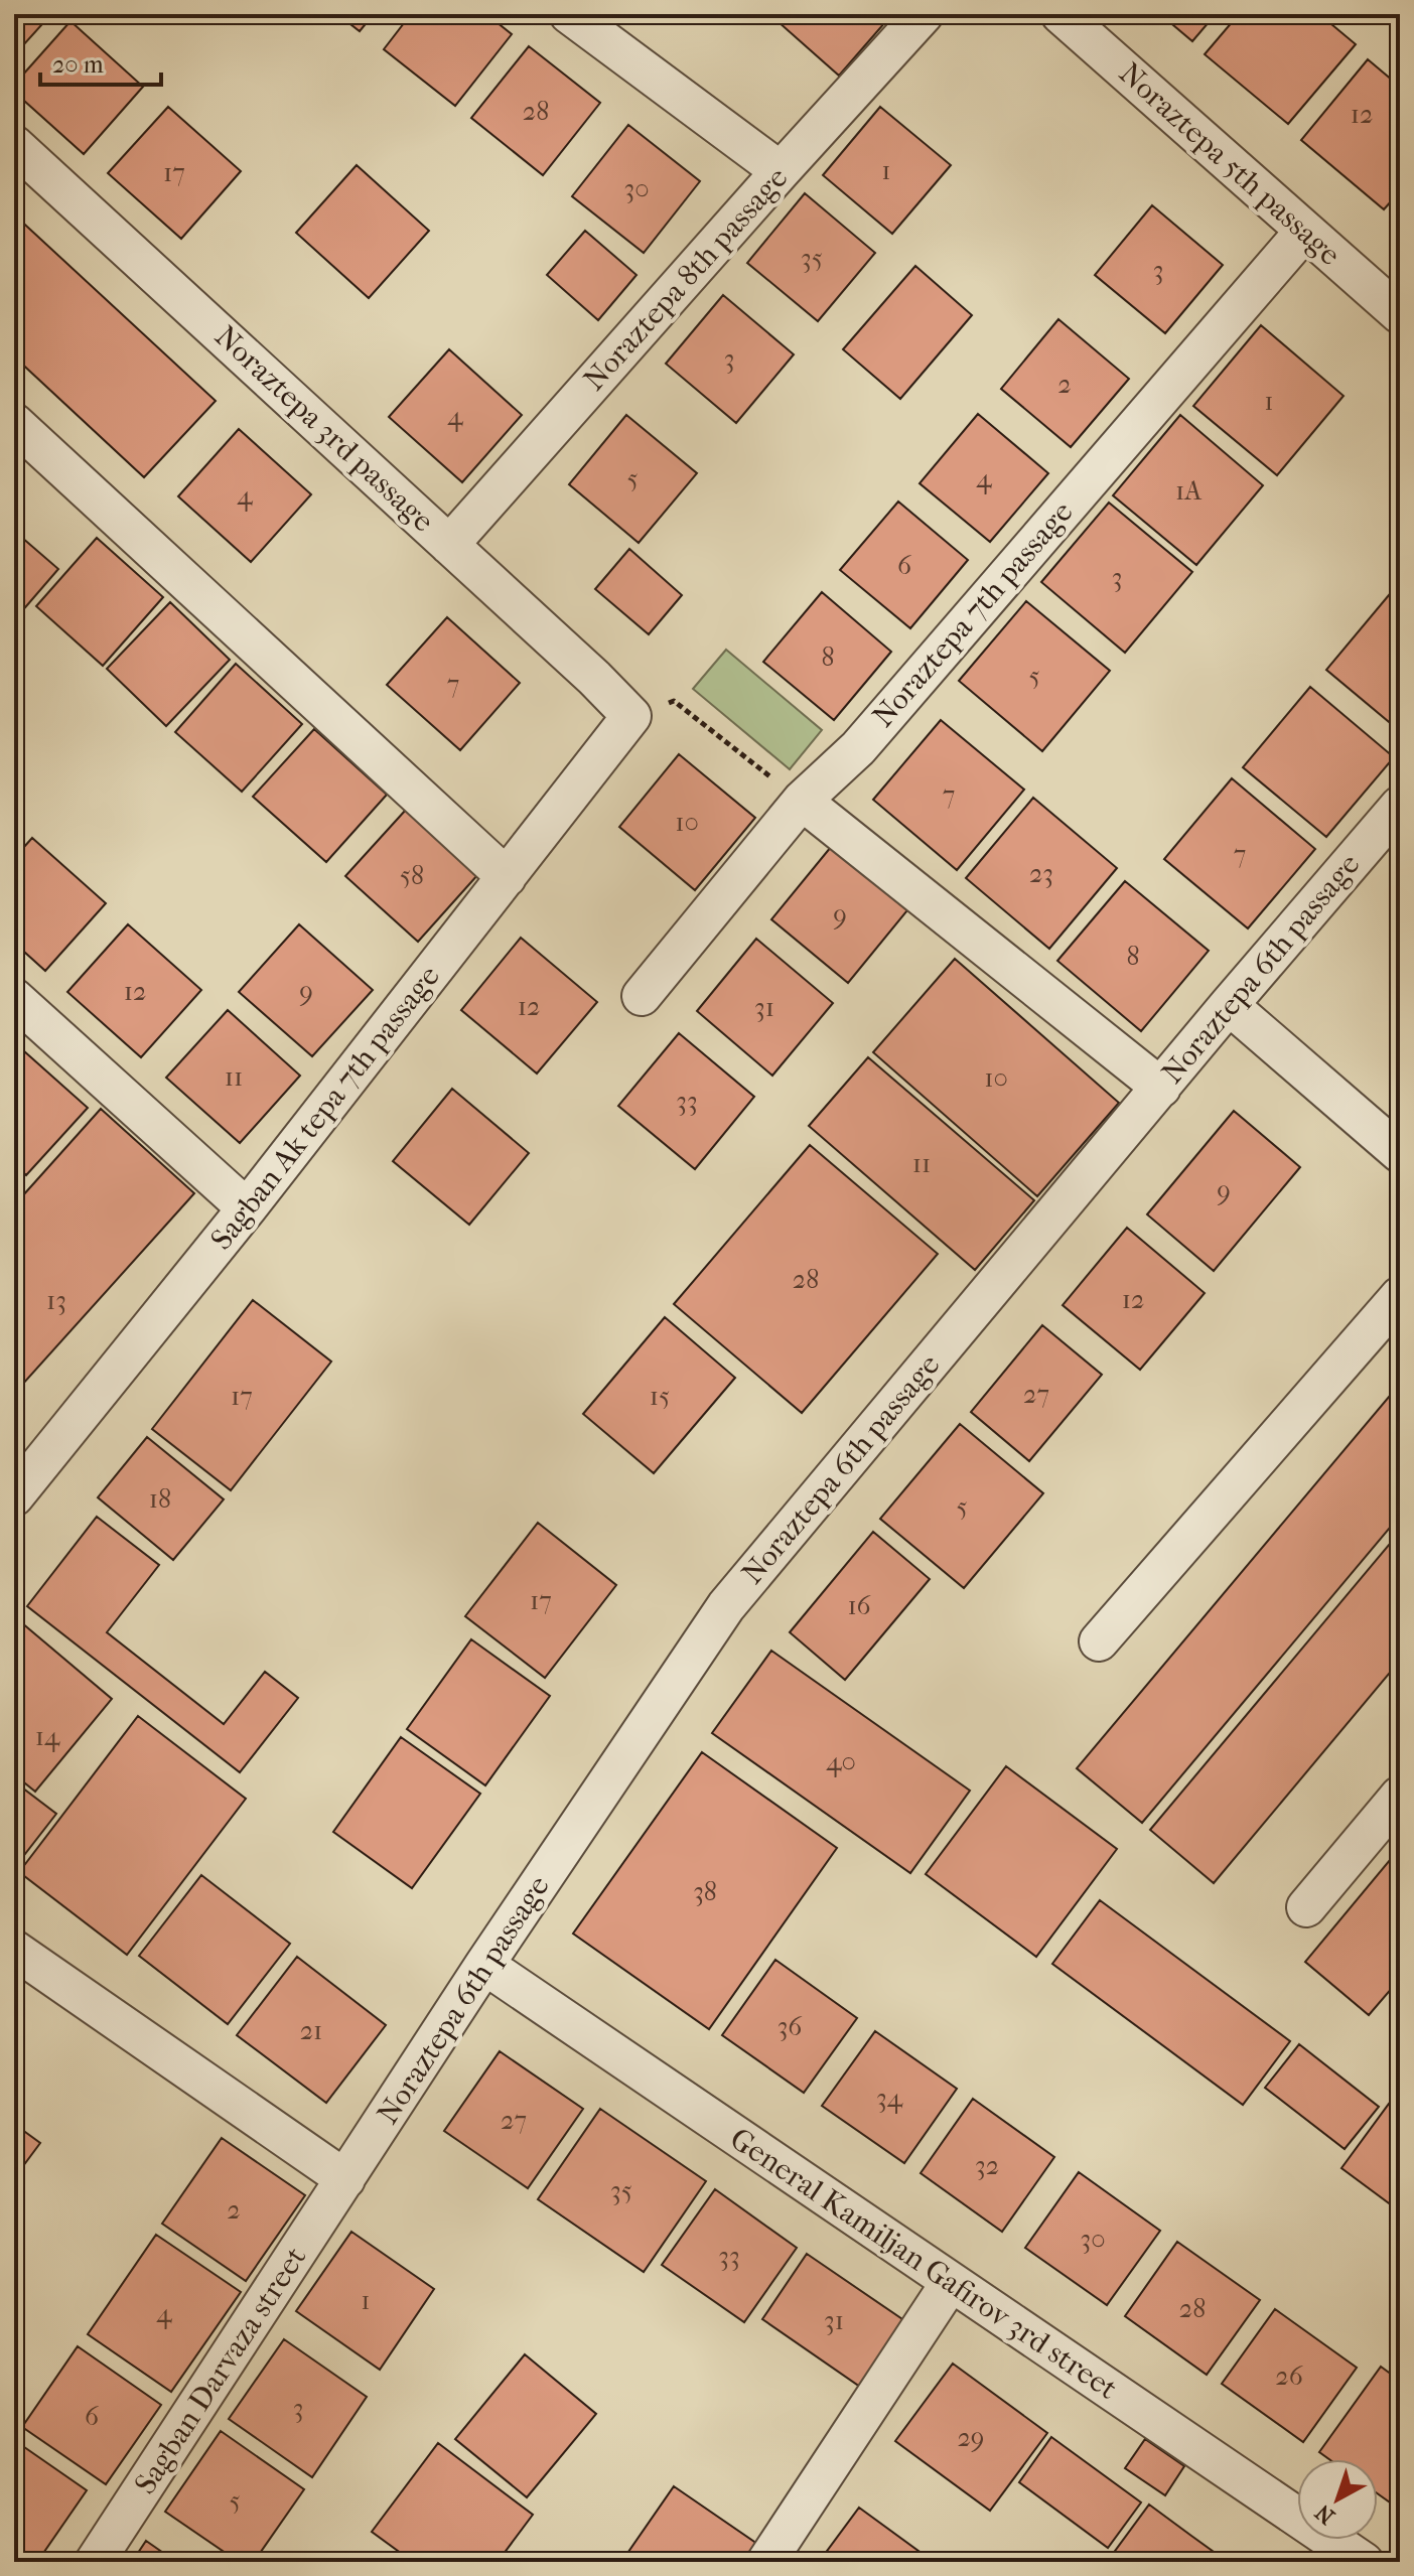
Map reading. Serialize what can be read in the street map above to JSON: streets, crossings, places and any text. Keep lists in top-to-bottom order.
{
  "streets": {
    "street": [
      "Noraztepa 5th passage",
      "Noraztepa 8th passage",
      "Noraztepa 3rd passage",
      "Noraztepa 7th passage",
      "Noraztepa 6th passage",
      "Sagban Ak tepa 7th passage",
      "General Kamiljan Gafirov 3rd street",
      "Sagban Darvaza street"
    ]
  },
  "crossings": [
    ["Noraztepa 5th passage", "Noraztepa 7th passage"],
    ["Noraztepa 8th passage", "Noraztepa 3rd passage"],
    ["Noraztepa 3rd passage", "Sagban Ak tepa 7th passage"],
    ["Noraztepa 6th passage", "General Kamiljan Gafirov 3rd street"],
    ["Noraztepa 6th passage", "Sagban Darvaza street"]
  ],
  "house_numbers": [
    "28",
    "12",
    "1",
    "17",
    "30",
    "35",
    "3",
    "3",
    "2",
    "1",
    "4",
    "5",
    "4",
    "1A",
    "4",
    "6",
    "3",
    "8",
    "5",
    "7",
    "7",
    "10",
    "7",
    "23",
    "58",
    "9",
    "8",
    "12",
    "9",
    "12",
    "31",
    "11",
    "10",
    "33",
    "11",
    "9",
    "28",
    "12",
    "13",
    "27",
    "17",
    "15",
    "18",
    "5",
    "17",
    "16",
    "14",
    "40",
    "38",
    "36",
    "21",
    "34",
    "27",
    "32",
    "35",
    "2",
    "30",
    "33",
    "1",
    "28",
    "4",
    "31",
    "26",
    "3",
    "6",
    "29",
    "5"
  ],
  "scale_bar": "20 m",
  "north": "bottom left"
}
